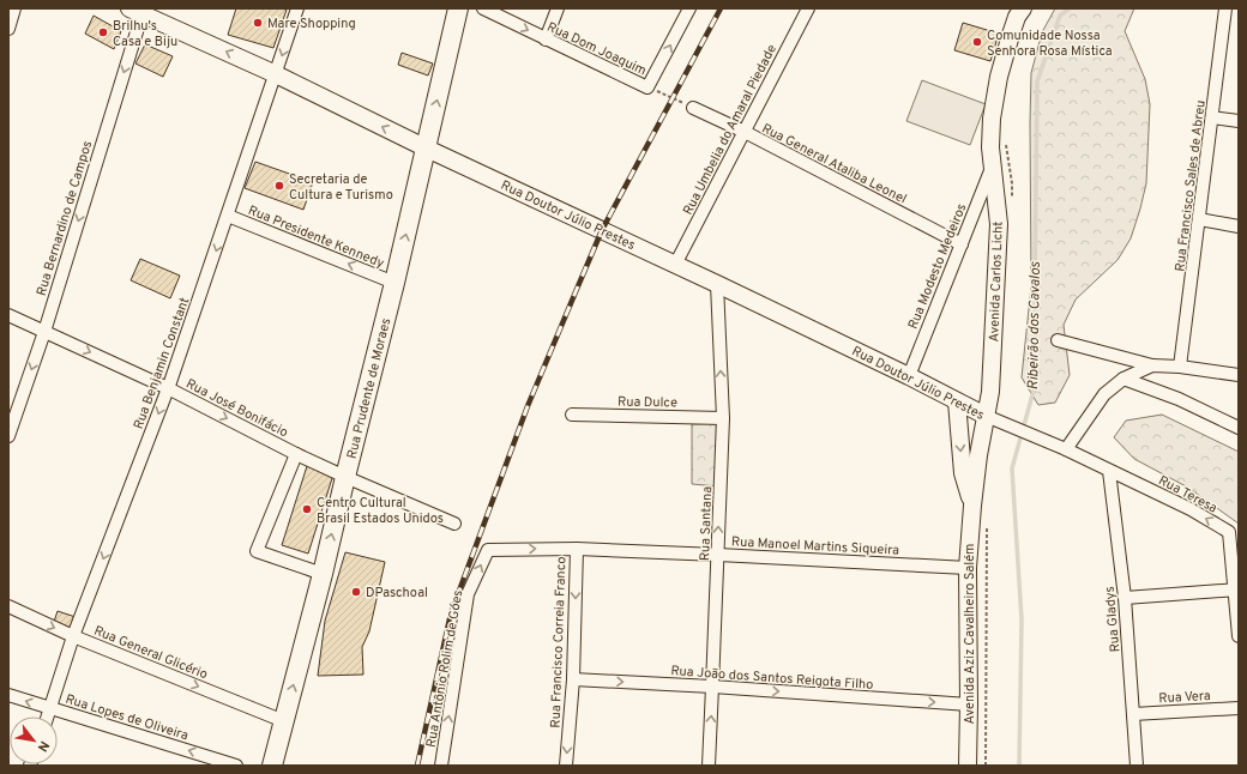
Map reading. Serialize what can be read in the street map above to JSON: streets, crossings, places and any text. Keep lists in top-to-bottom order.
{
  "streets": {
    "main road": [
      "Rua Doutor Júlio Prestes",
      "Avenida Carlos Licht",
      "Rua Prudente de Moraes",
      "Avenida Aziz Cavalheiro Salém"
    ],
    "street": [
      "Rua Dom Joaquim",
      "Rua Umbelia do Amaral Piedade",
      "Rua General Ataliba Leonel",
      "Rua Francisco Sales de Abreu",
      "Rua Bernardino de Campos",
      "Rua Presidente Kennedy",
      "Rua Modesto Medeiros",
      "Rua Benjamin Constant",
      "Rua Dulce",
      "Rua José Bonifácio",
      "Rua Teresa",
      "Rua Santana",
      "Rua Manoel Martins Siqueira",
      "Rua Gladys",
      "Rua Francisco Correia Franco",
      "Rua General Glicério",
      "Rua Antônio Rolim de Góes",
      "Rua João dos Santos Reigota Filho",
      "Rua Vera",
      "Rua Lopes de Oliveira"
    ]
  },
  "crossings": [
    ["Rua Umbelia do Amaral Piedade", "Rua General Ataliba Leonel"],
    ["Rua Umbelia do Amaral Piedade", "Rua Doutor Júlio Prestes"],
    ["Rua General Ataliba Leonel", "Rua Modesto Medeiros"],
    ["Rua Doutor Júlio Prestes", "Rua Bernardino de Campos"],
    ["Rua Doutor Júlio Prestes", "Rua Modesto Medeiros"],
    ["Rua Doutor Júlio Prestes", "Avenida Carlos Licht"],
    ["Rua Doutor Júlio Prestes", "Rua Benjamin Constant"],
    ["Rua Doutor Júlio Prestes", "Rua Prudente de Moraes"],
    ["Rua Doutor Júlio Prestes", "Rua Teresa"],
    ["Rua Doutor Júlio Prestes", "Rua Santana"],
    ["Rua Doutor Júlio Prestes", "Avenida Aziz Cavalheiro Salém"],
    ["Rua Bernardino de Campos", "Rua José Bonifácio"],
    ["Rua Presidente Kennedy", "Rua Benjamin Constant"],
    ["Rua Presidente Kennedy", "Rua Prudente de Moraes"],
    ["Rua Modesto Medeiros", "Avenida Carlos Licht"],
    ["Avenida Carlos Licht", "Avenida Aziz Cavalheiro Salém"],
    ["Rua Benjamin Constant", "Rua José Bonifácio"],
    ["Rua Benjamin Constant", "Rua General Glicério"],
    ["Rua Benjamin Constant", "Rua Lopes de Oliveira"],
    ["Rua Prudente de Moraes", "Rua José Bonifácio"],
    ["Rua Prudente de Moraes", "Rua General Glicério"],
    ["Rua Dulce", "Rua Santana"],
    ["Rua Teresa", "Rua Gladys"],
    ["Rua Santana", "Rua Manoel Martins Siqueira"],
    ["Rua Santana", "Rua João dos Santos Reigota Filho"],
    ["Rua Manoel Martins Siqueira", "Avenida Aziz Cavalheiro Salém"],
    ["Rua Manoel Martins Siqueira", "Rua Francisco Correia Franco"],
    ["Rua Manoel Martins Siqueira", "Rua Antônio Rolim de Góes"],
    ["Rua Gladys", "Rua Vera"],
    ["Avenida Aziz Cavalheiro Salém", "Rua João dos Santos Reigota Filho"],
    ["Rua Francisco Correia Franco", "Rua João dos Santos Reigota Filho"]
  ],
  "one_way": [
    "Rua Dom Joaquim",
    "Rua Bernardino de Campos",
    "Rua Presidente Kennedy",
    "Rua Benjamin Constant",
    "Rua Prudente de Moraes",
    "Rua José Bonifácio",
    "Rua Santana",
    "Rua Francisco Correia Franco",
    "Rua General Glicério",
    "Rua Antônio Rolim de Góes",
    "Rua João dos Santos Reigota Filho",
    "Rua Lopes de Oliveira"
  ],
  "water": ["Ribeirão dos Cavalos"],
  "places": [
    "Mare Shopping",
    "Brilhu's Casa e Biju",
    "Comunidade Nossa Senhora Rosa Mística",
    "Secretaria de Cultura e Turismo",
    "Centro Cultural Brasil Estados Unidos",
    "DPaschoal"
  ],
  "north": "bottom right"
}
